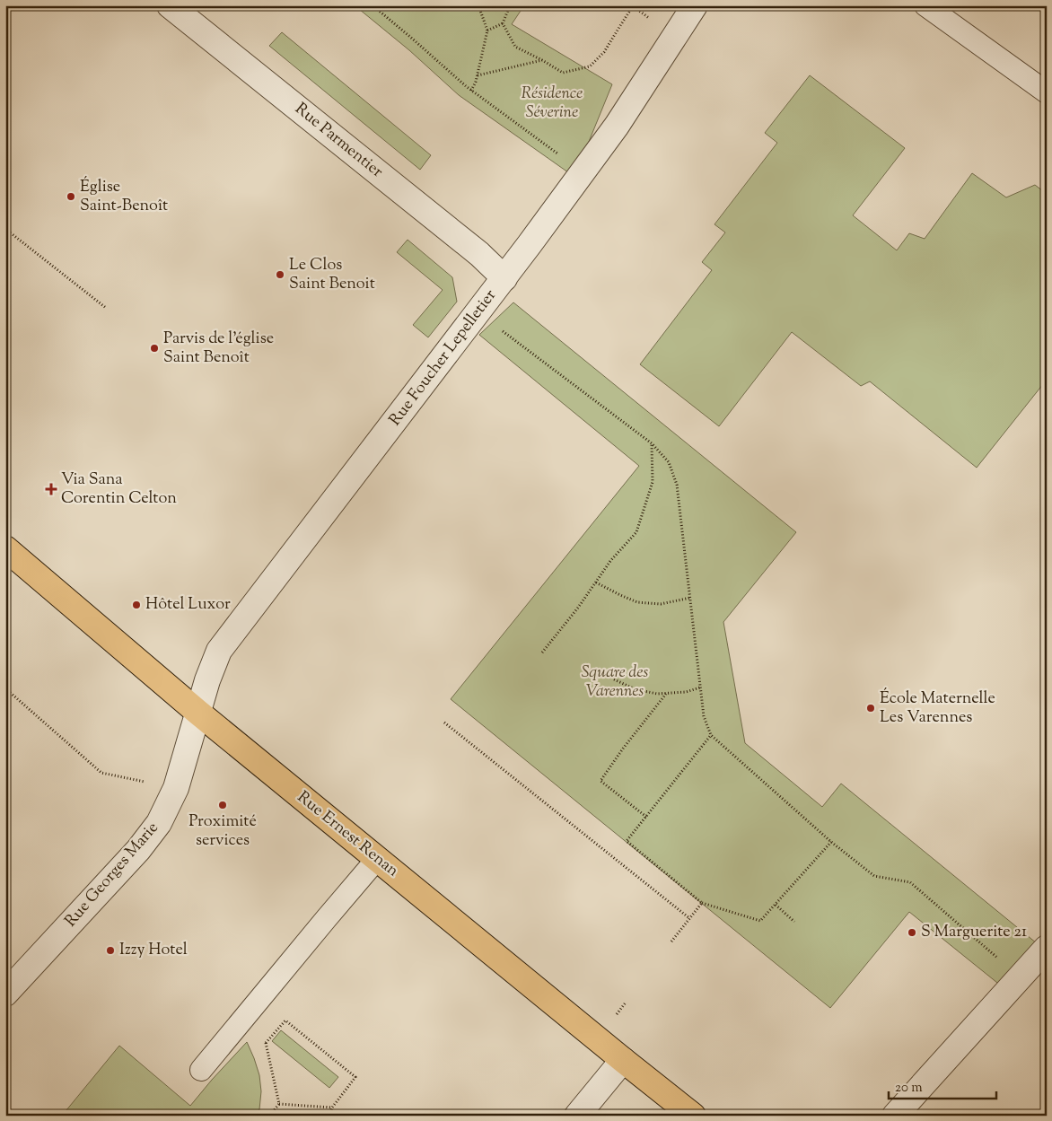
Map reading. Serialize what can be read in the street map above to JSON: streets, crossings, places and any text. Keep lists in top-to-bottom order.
{
  "streets": {
    "main road": ["Rue Ernest Renan"],
    "street": ["Rue Parmentier", "Rue Foucher Lepelletier", "Rue Georges Marie"]
  },
  "crossings": [
    ["Rue Parmentier", "Rue Foucher Lepelletier"],
    ["Rue Foucher Lepelletier", "Rue Ernest Renan"],
    ["Rue Foucher Lepelletier", "Rue Georges Marie"],
    ["Rue Ernest Renan", "Rue Georges Marie"]
  ],
  "parks": ["Résidence Séverine", "Square des Varennes"],
  "places": {
    "other": [
      "Église Saint-Benoît",
      "Le Clos Saint Benoit",
      "Parvis de l'église Saint Benoît",
      "Hôtel Luxor",
      "École Maternelle Les Varennes",
      "Proximité services",
      "S Marguerite 21",
      "Izzy Hotel"
    ],
    "health": ["Via Sana Corentin Celton"]
  },
  "scale_bar": "20 m"
}
